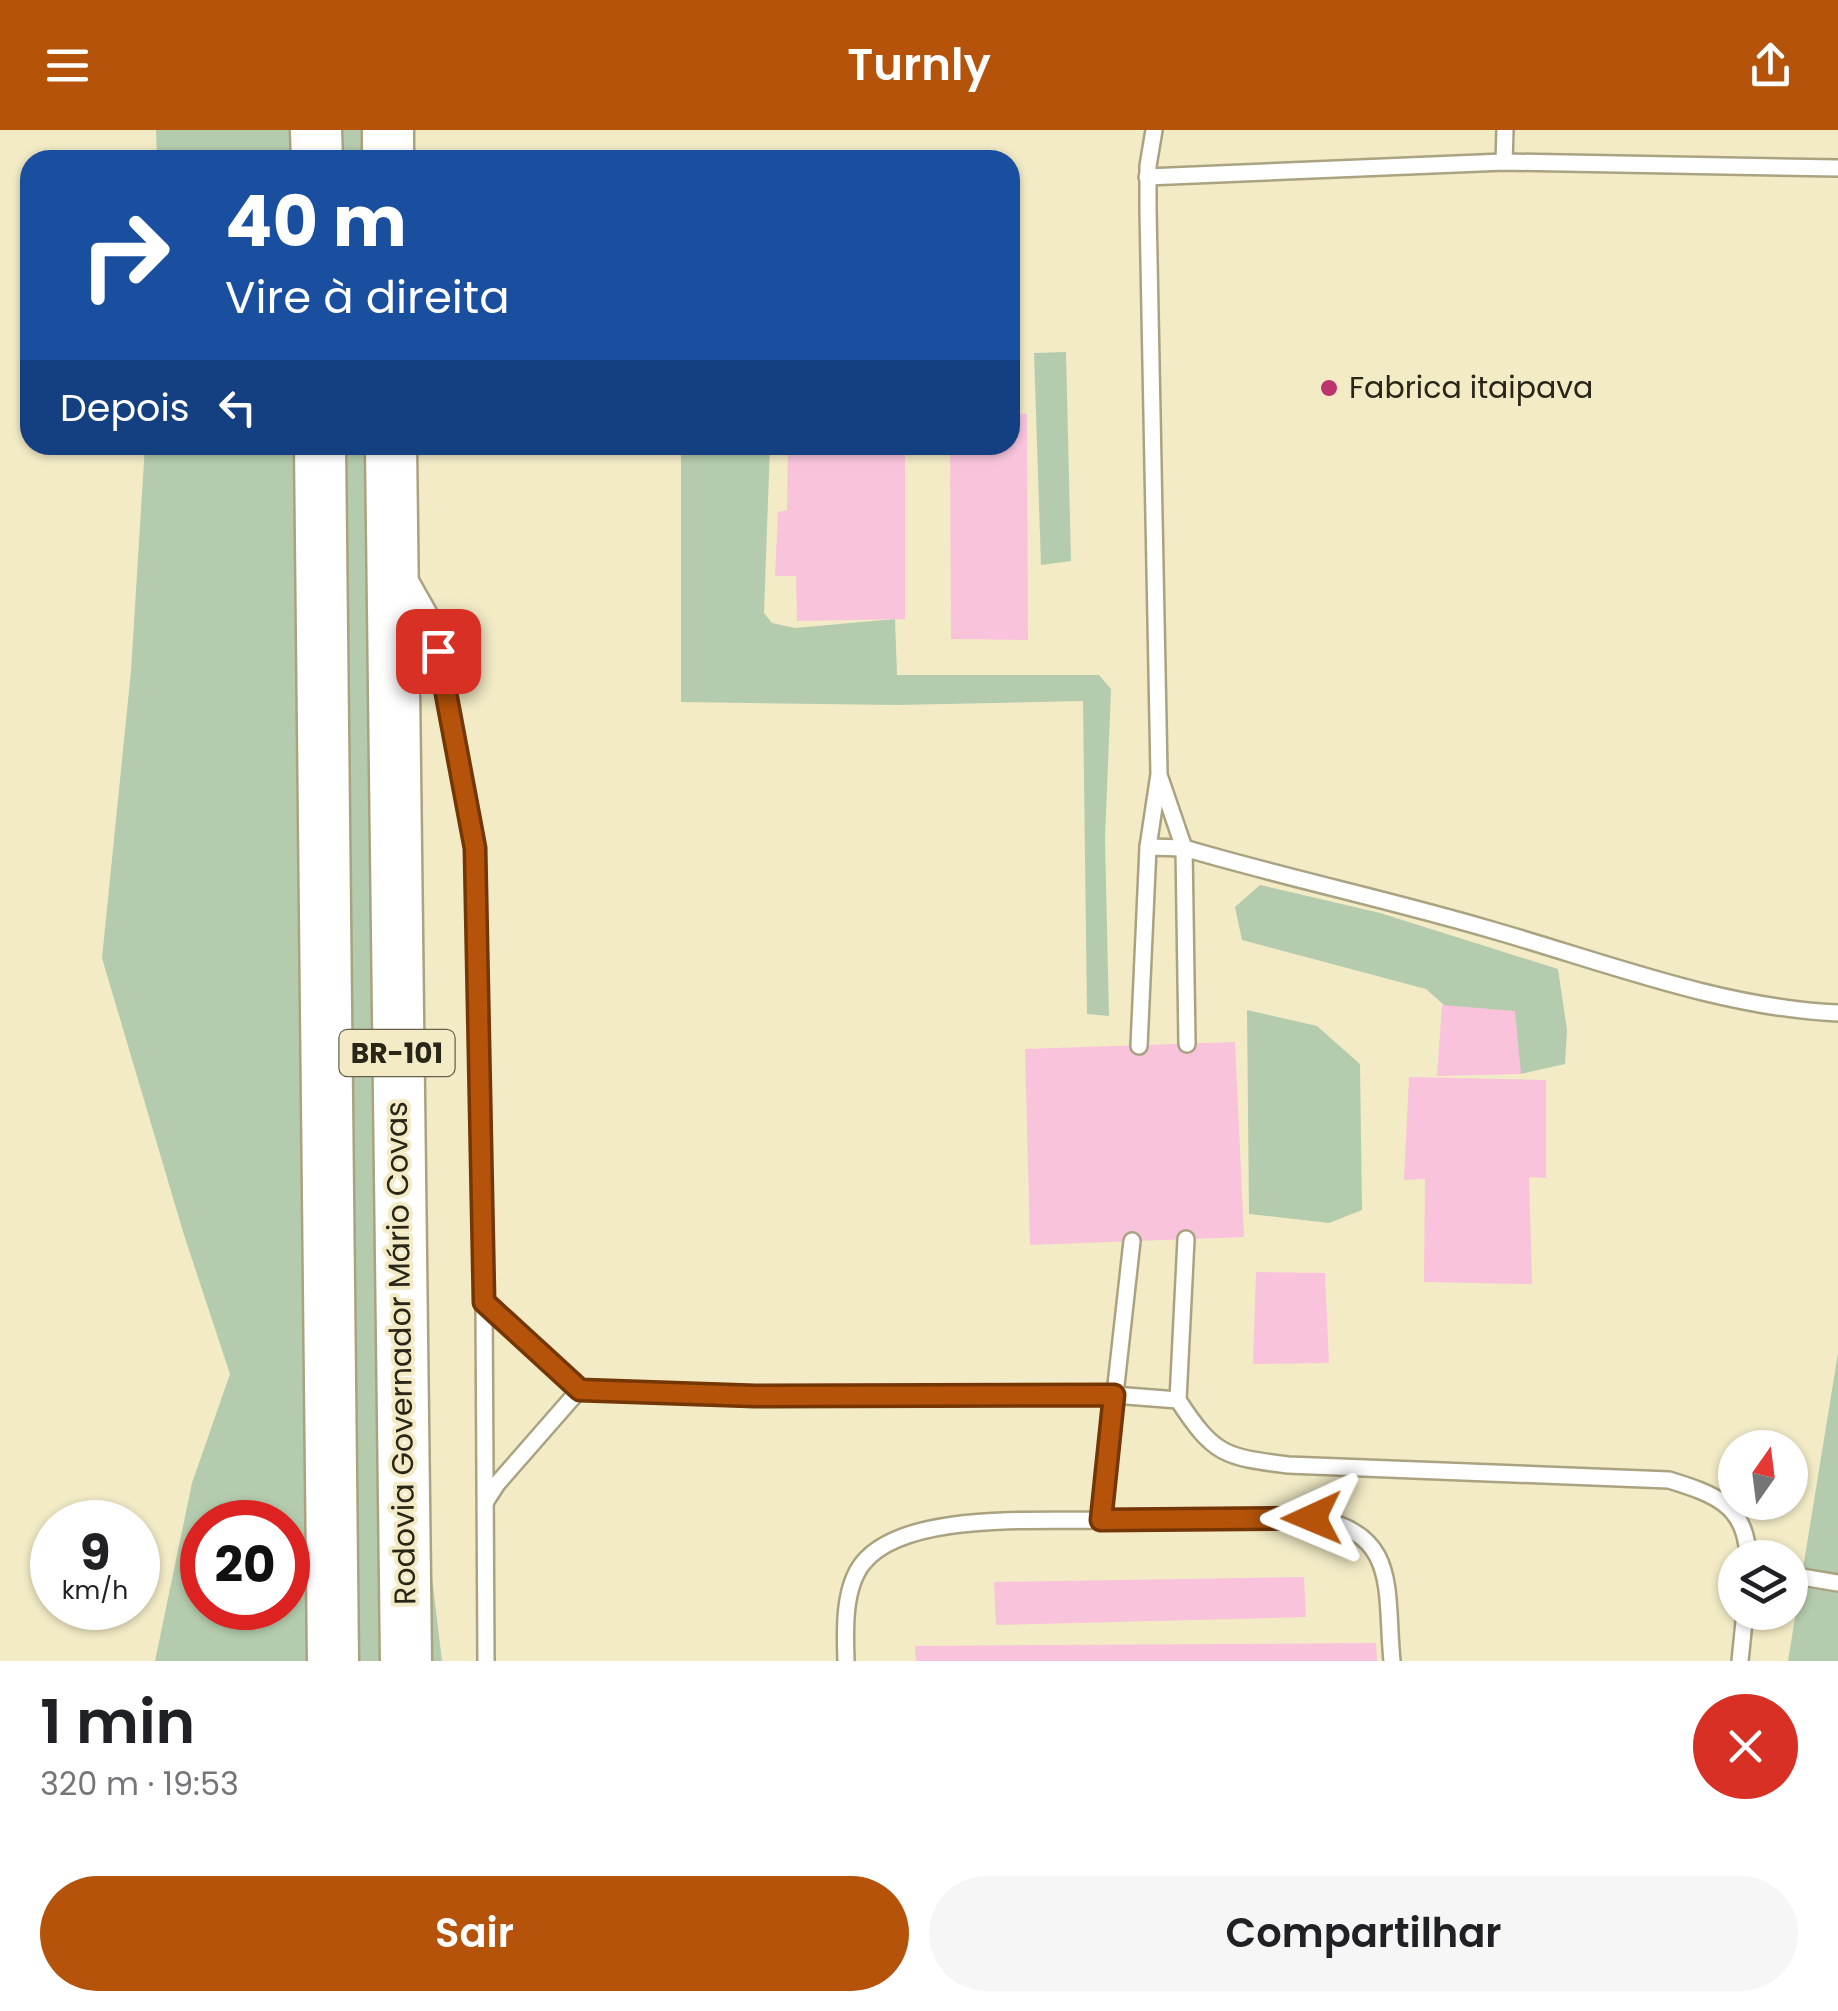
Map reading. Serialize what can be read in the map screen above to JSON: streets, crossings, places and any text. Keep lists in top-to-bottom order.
{
  "streets": {
    "highway": ["BR-101", "Rodovia Governador Mário Covas"]
  },
  "places": ["Fabrica itaipava"],
  "north": "top",
  "page": {
    "header": "Turnly",
    "turn": ["40 m", "Vire à direita"],
    "then": "Depois",
    "speed": "9 km/h",
    "limit": "20",
    "heading": ["1 min", "320 m · 19:53"],
    "buttons": ["Sair", "Compartilhar"]
  }
}
